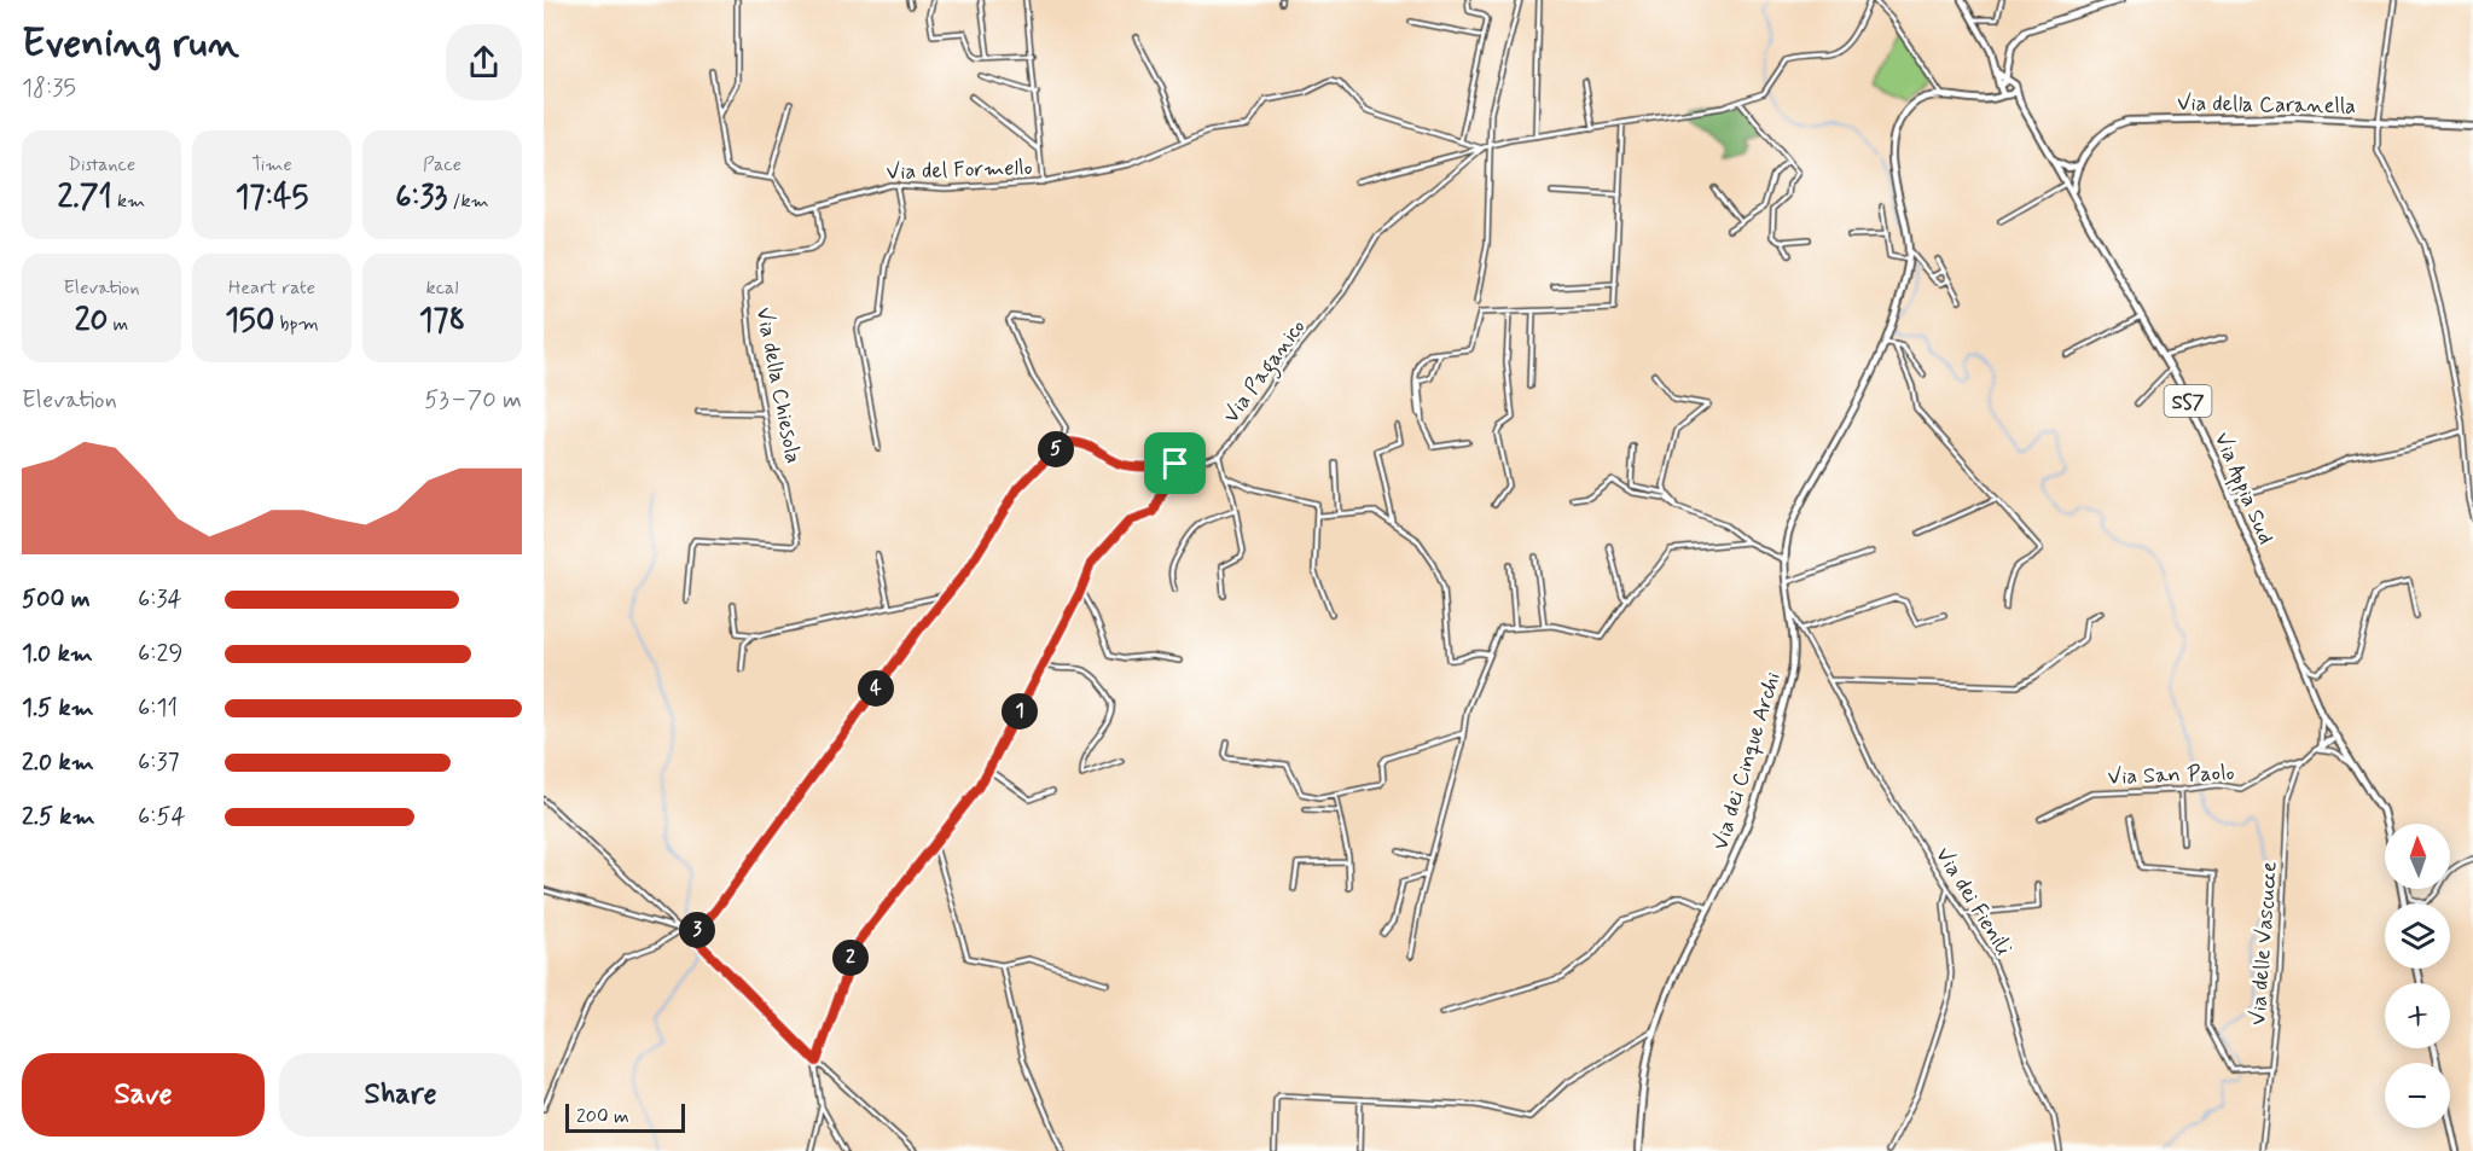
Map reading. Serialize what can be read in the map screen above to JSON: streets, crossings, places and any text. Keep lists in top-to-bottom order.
{
  "streets": {
    "main road": [
      "Via della Caranella",
      "SS7",
      "Via Appia Sud",
      "Via dei Cinque Archi"
    ],
    "street": [
      "Via del Formello",
      "Via Paganico",
      "Via della Chiesola",
      "Via San Paolo",
      "Via dei Fienili",
      "Via delle Vascucce"
    ]
  },
  "crossings": [
    ["Via della Caranella", "Via Appia Sud"],
    ["Via del Formello", "Via Paganico"],
    ["Via del Formello", "Via della Chiesola"],
    ["SS7", "Via Appia Sud"],
    ["Via dei Cinque Archi", "Via dei Fienili"],
    ["Via San Paolo", "Via delle Vascucce"]
  ],
  "scale_bar": "200 m",
  "north": "top",
  "page": {
    "heading": ["Evening run", "18:35"],
    "stats": [
      ["Distance", "2.71 km"],
      ["Time", "17:45"],
      ["Pace", "6:33 /km"],
      ["Elevation", "20 m"],
      ["Heart rate", "150 bpm"],
      ["kcal", "178"]
    ],
    "chart": ["Elevation", "53–70 m"],
    "pins": [
      "5",
      "4",
      "1",
      "3",
      "2"
    ],
    "list": [
      {
        "name": "500 m",
        "note": "6:34"
      },
      {
        "name": "1.0 km",
        "note": "6:29"
      },
      {
        "name": "1.5 km",
        "note": "6:11"
      },
      {
        "name": "2.0 km",
        "note": "6:37"
      },
      {
        "name": "2.5 km",
        "note": "6:54"
      }
    ],
    "map_buttons": ["+", "−"],
    "buttons": ["Save", "Share"],
    "scale": "200 m"
  }
}
